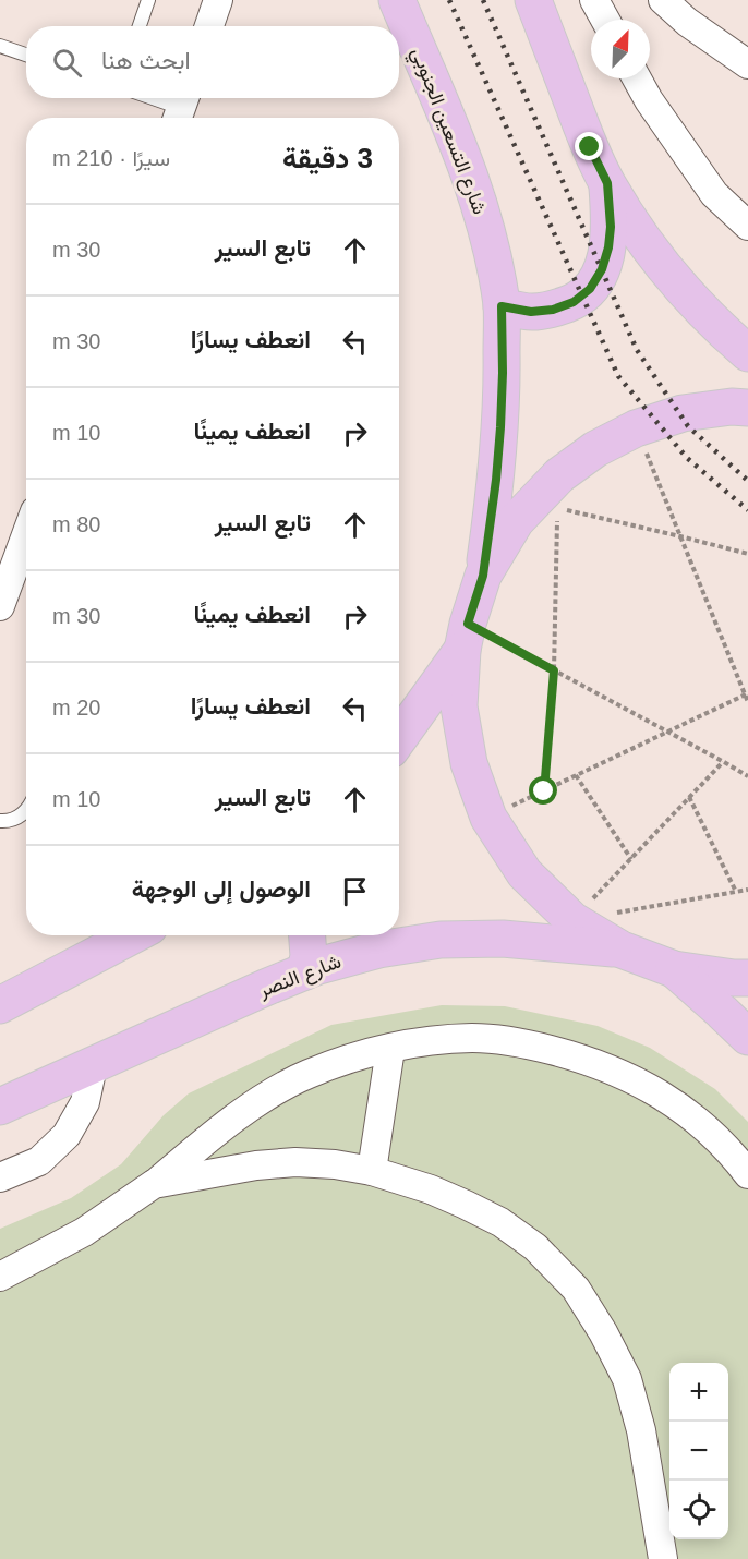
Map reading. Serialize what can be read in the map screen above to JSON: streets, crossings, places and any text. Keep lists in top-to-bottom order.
{
  "streets": {
    "main road": ["شارع التسعين الجنوبي", "شارع النصر"]
  },
  "north": "top right",
  "page": {
    "search": "ابحث هنا",
    "heading": ["3 دقيقة", "سيرًا · 210 m"],
    "list": [
      ["تابع السير", "30 m"],
      ["انعطف يسارًا", "30 m"],
      ["انعطف يمينًا", "10 m"],
      ["تابع السير", "80 m"],
      ["انعطف يمينًا", "30 m"],
      ["انعطف يسارًا", "20 m"],
      ["تابع السير", "10 m"],
      "الوصول إلى الوجهة"
    ],
    "map_buttons": ["+", "−"]
  }
}
